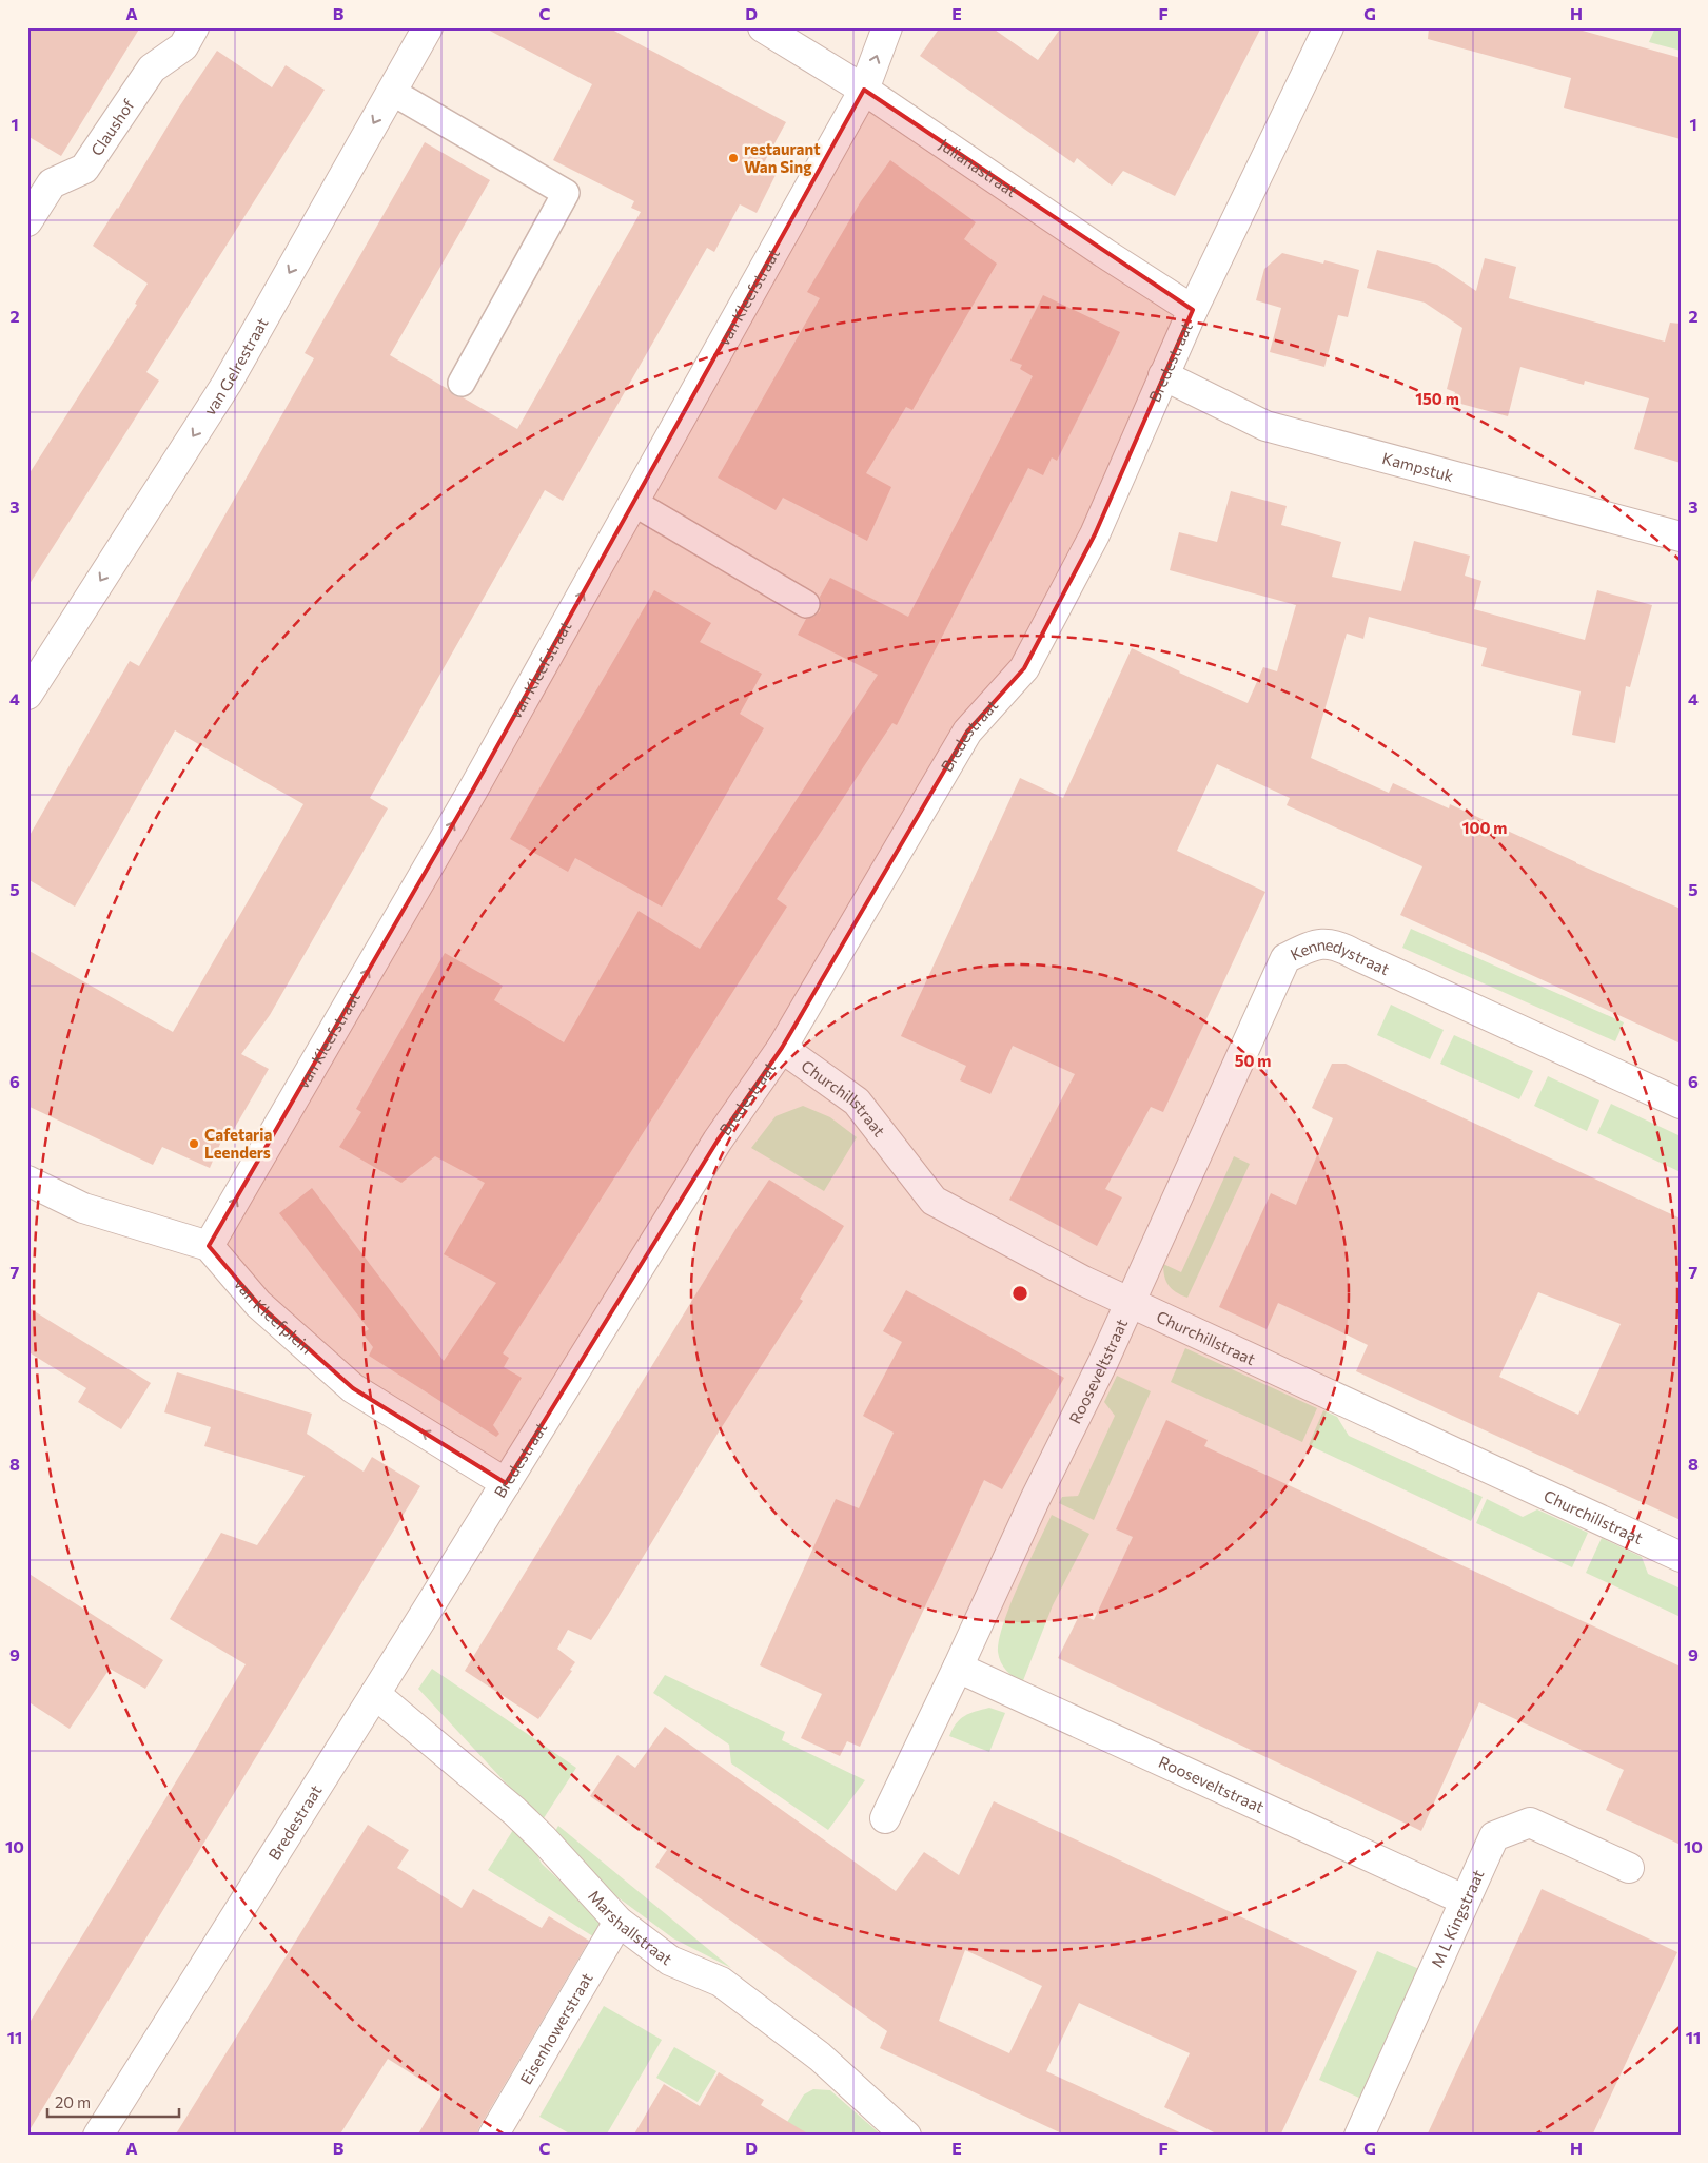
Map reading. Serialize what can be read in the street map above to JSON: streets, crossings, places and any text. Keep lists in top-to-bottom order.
{
  "streets": {
    "street": [
      "Claushof",
      "Julianastraat",
      "van Kleefstraat",
      "Bredestraat",
      "van Gelrestraat",
      "Kampstuk",
      "Kennedystraat",
      "Churchillstraat",
      "van Kleefplein",
      "Rooseveltstraat",
      "M L Kingstraat",
      "Marshallstraat",
      "Eisenhowerstraat"
    ]
  },
  "crossings": [
    ["Julianastraat", "van Kleefstraat"],
    ["Julianastraat", "Bredestraat"],
    ["van Kleefstraat", "van Kleefplein"],
    ["Bredestraat", "Kampstuk"],
    ["Bredestraat", "Churchillstraat"],
    ["Bredestraat", "van Kleefplein"],
    ["Bredestraat", "Marshallstraat"],
    ["Kennedystraat", "Churchillstraat"],
    ["Kennedystraat", "Rooseveltstraat"],
    ["Churchillstraat", "Rooseveltstraat"],
    ["Rooseveltstraat", "M L Kingstraat"],
    ["Marshallstraat", "Eisenhowerstraat"]
  ],
  "one_way": ["van Kleefstraat", "van Gelrestraat", "van Kleefplein"],
  "places": ["restaurant Wan Sing", "Cafetaria Leenders"],
  "scale_bar": "20 m",
  "grid": {
    "columns": [
      "A",
      "B",
      "C",
      "D",
      "E",
      "F",
      "G",
      "H"
    ],
    "rows": [
      "1",
      "2",
      "3",
      "4",
      "5",
      "6",
      "7",
      "8",
      "9",
      "10",
      "11"
    ]
  },
  "rings": ["150 m", "100 m", "50 m"]
}
